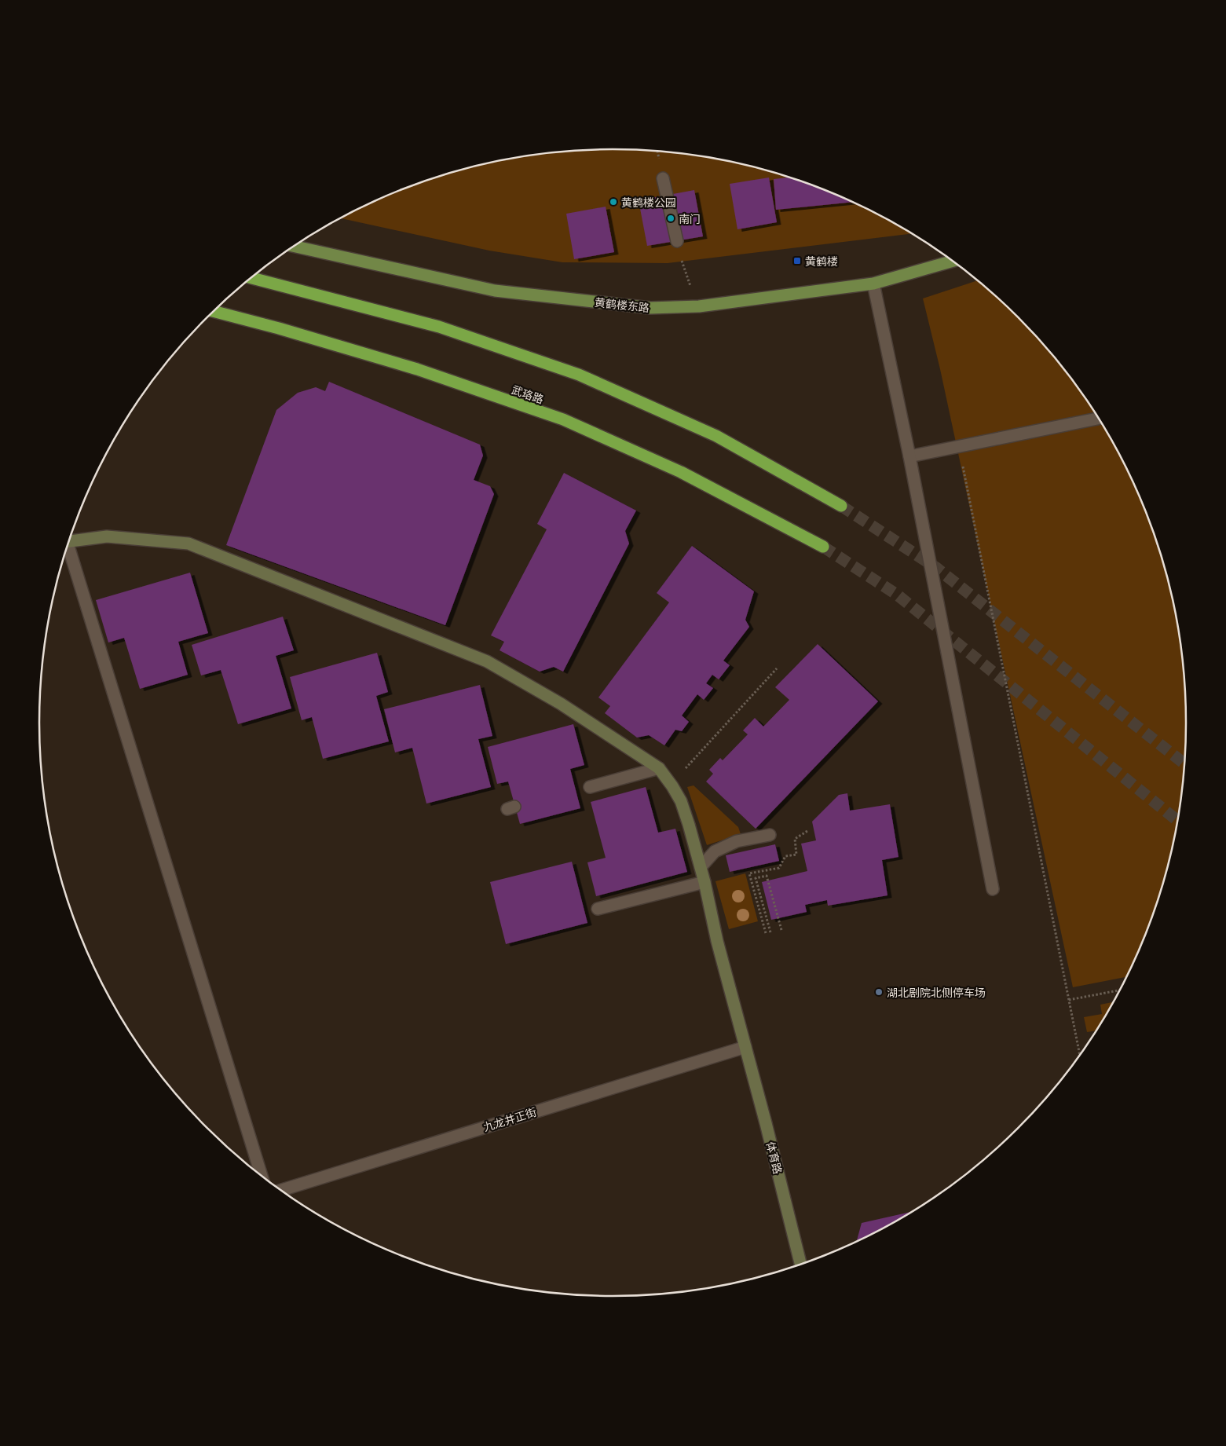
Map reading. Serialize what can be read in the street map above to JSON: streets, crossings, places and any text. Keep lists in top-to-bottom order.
{
  "streets": {
    "highway": ["武珞路"],
    "main road": ["黄鹤楼东路"],
    "street": ["九龙井正街", "体育路"]
  },
  "crossings": [
    ["九龙井正街", "体育路"]
  ],
  "places": {
    "other": ["黄鹤楼公园", "南门", "湖北剧院北侧停车场"],
    "transit": ["黄鹤楼"]
  }
}
